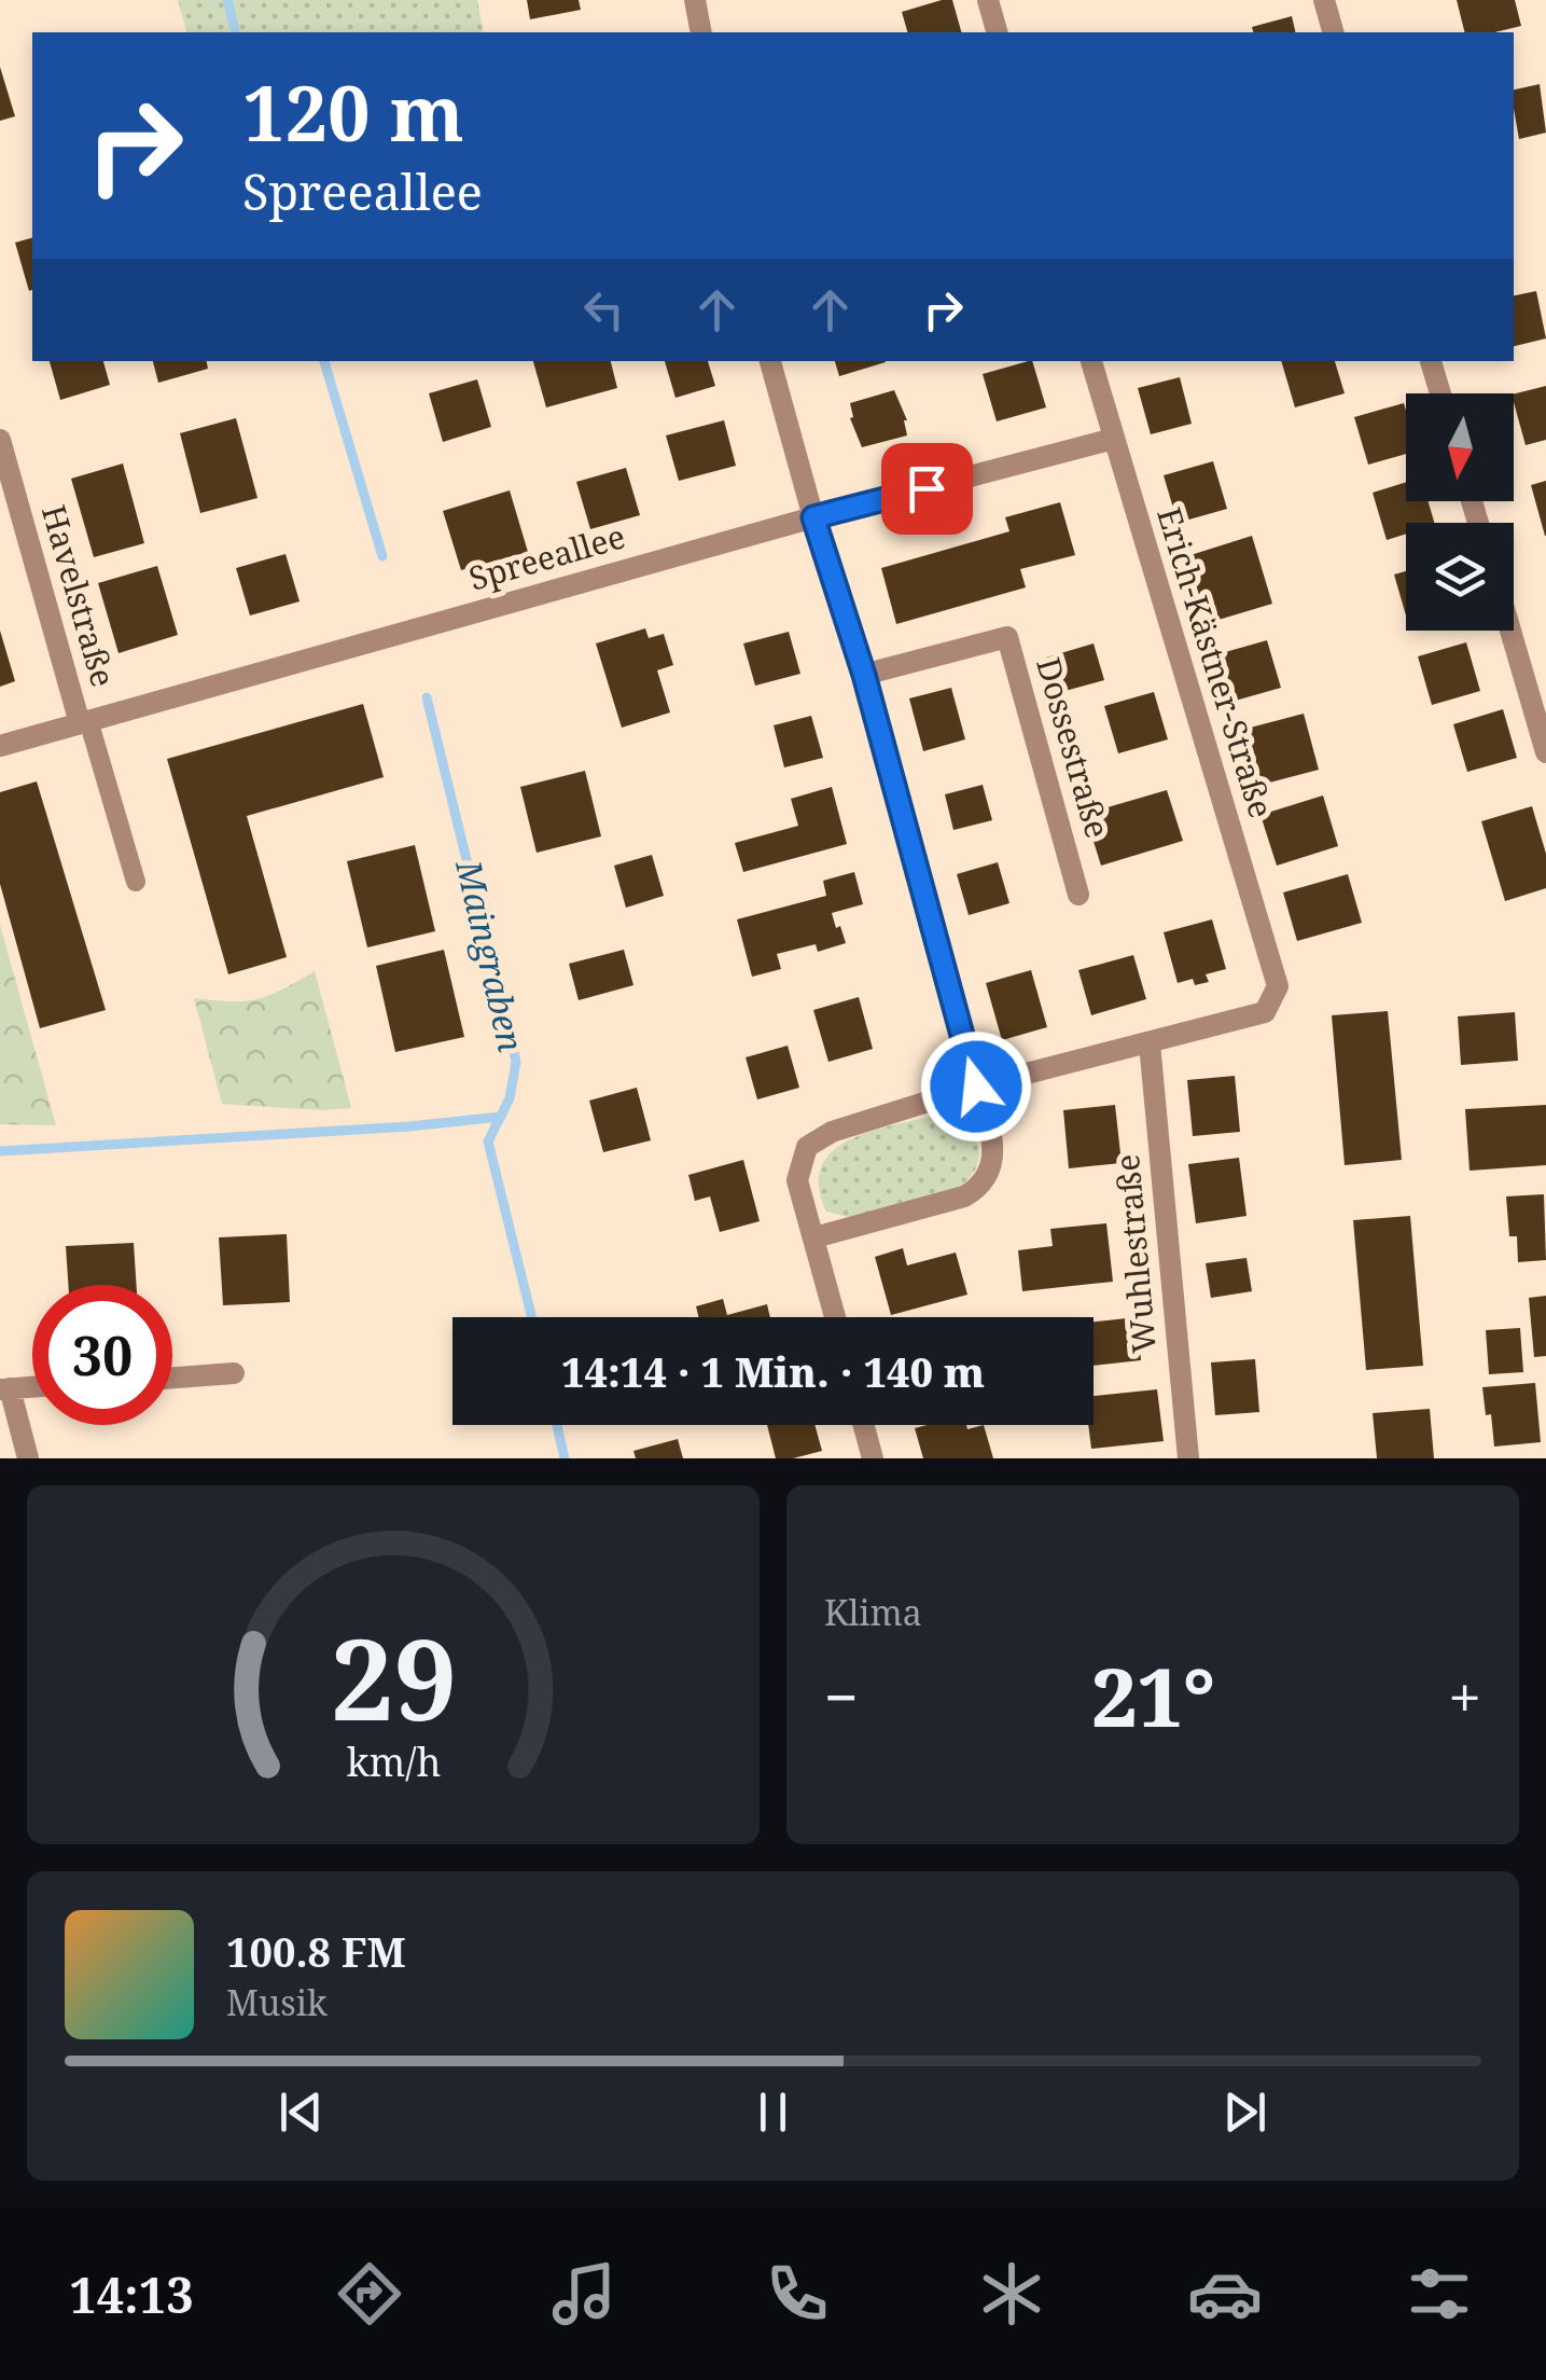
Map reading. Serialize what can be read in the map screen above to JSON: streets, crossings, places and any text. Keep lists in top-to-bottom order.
{
  "streets": {
    "street": [
      "Spreeallee",
      "Havelstraße",
      "Erich-Kästner-Straße",
      "Dossestraße",
      "Wuhlestraße"
    ]
  },
  "crossings": [
    ["Spreeallee", "Havelstraße"],
    ["Spreeallee", "Erich-Kästner-Straße"],
    ["Erich-Kästner-Straße", "Wuhlestraße"]
  ],
  "water": ["Maingraben"],
  "north": "bottom",
  "page": {
    "turn": ["120 m", "Spreeallee"],
    "limit": "30",
    "trip": "14:14 · 1 Min. · 140 m",
    "tile": "Klima",
    "heat": ["−", "21°", "+"],
    "song": ["100.8 FM", "Musik"],
    "tabs": "14:13",
    "gauge": ["29", "km/h"]
  }
}
